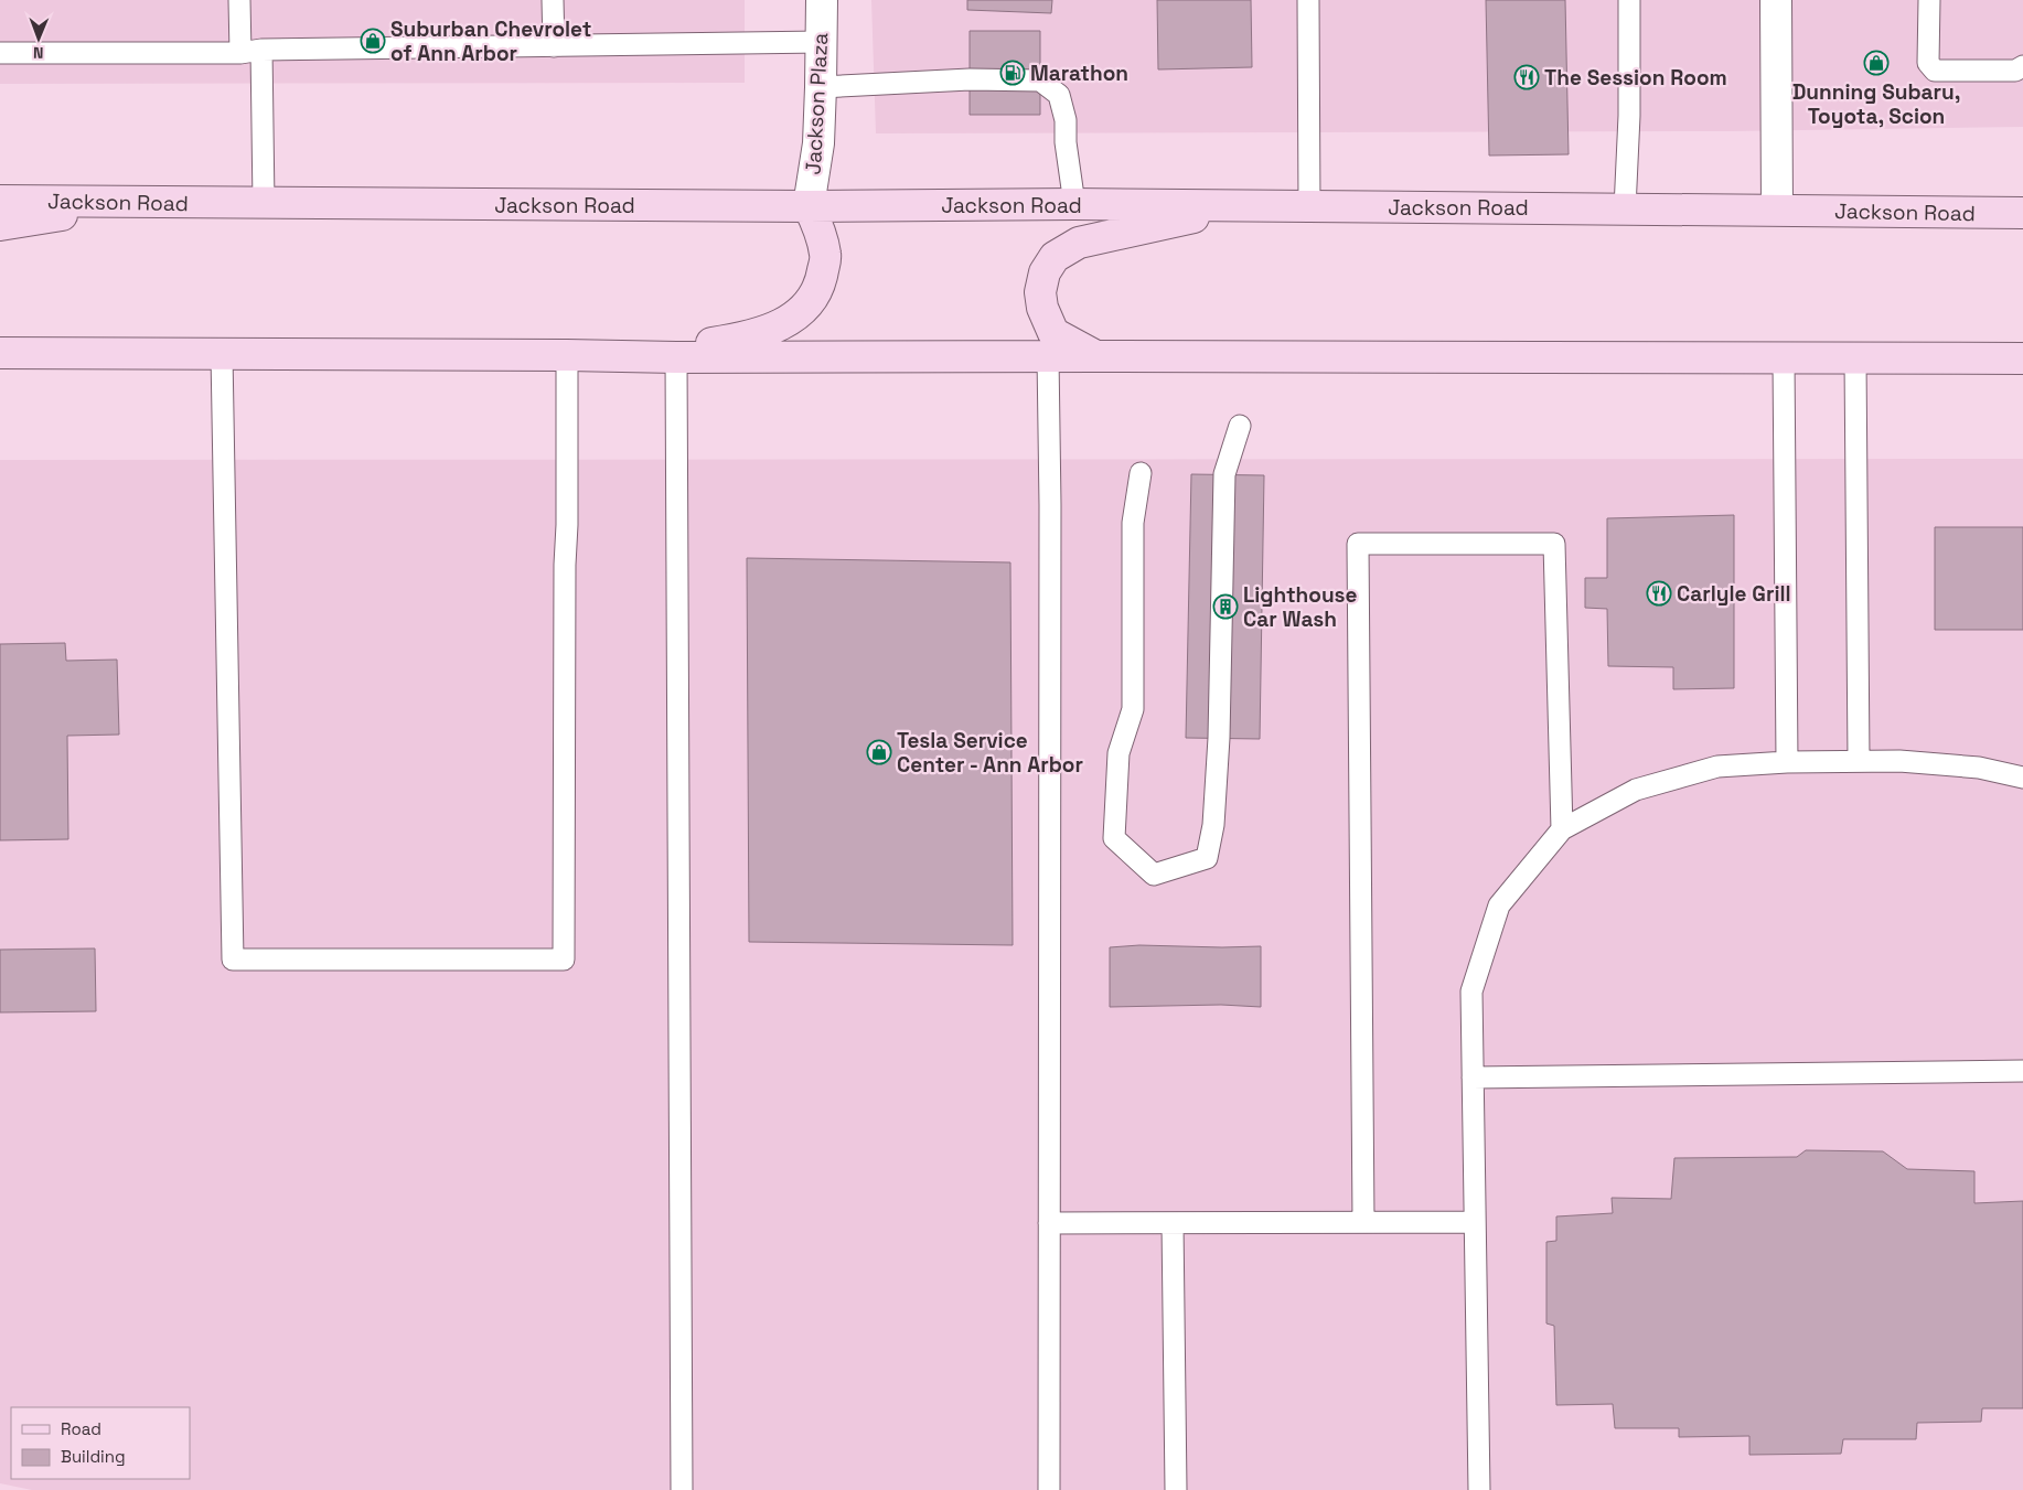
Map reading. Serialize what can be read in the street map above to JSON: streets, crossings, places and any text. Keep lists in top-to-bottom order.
{
  "streets": {
    "main road": ["Jackson Road"],
    "street": ["Jackson Plaza"]
  },
  "crossings": [
    ["Jackson Plaza", "Jackson Road"]
  ],
  "places": {
    "shop": ["Suburban Chevrolet of Ann Arbor", "Dunning Subaru, Toyota, Scion", "Tesla Service Center - Ann Arbor"],
    "fuel station": ["Marathon"],
    "restaurant": ["The Session Room", "Carlyle Grill"],
    "building": ["Lighthouse Car Wash"]
  },
  "legend": ["Road", "Building"],
  "north": "bottom"
}
